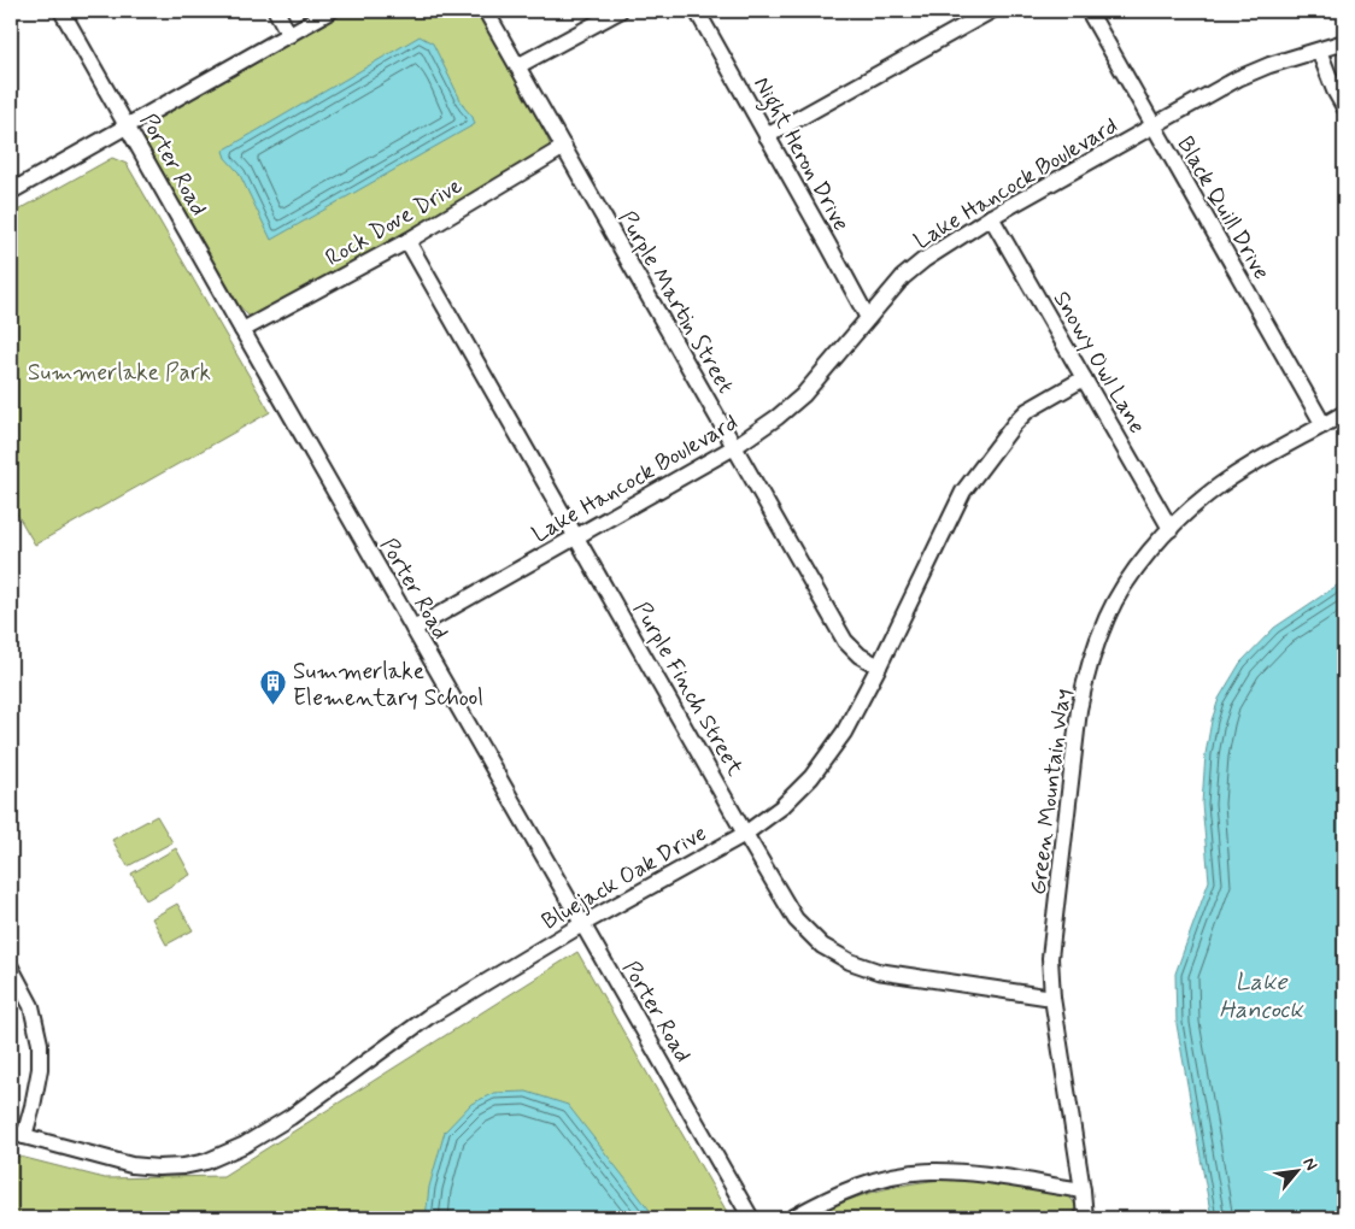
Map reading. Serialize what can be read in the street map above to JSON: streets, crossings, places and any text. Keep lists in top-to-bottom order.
{
  "streets": {
    "street": [
      "Night Heron Drive",
      "Porter Road",
      "Lake Hancock Boulevard",
      "Black Quill Drive",
      "Rock Dove Drive",
      "Purple Martin Street",
      "Snowy Owl Lane",
      "Purple Finch Street",
      "Green Mountain Way",
      "Bluejack Oak Drive"
    ]
  },
  "crossings": [
    ["Night Heron Drive", "Lake Hancock Boulevard"],
    ["Porter Road", "Lake Hancock Boulevard"],
    ["Porter Road", "Rock Dove Drive"],
    ["Porter Road", "Bluejack Oak Drive"],
    ["Lake Hancock Boulevard", "Black Quill Drive"],
    ["Lake Hancock Boulevard", "Purple Martin Street"],
    ["Lake Hancock Boulevard", "Snowy Owl Lane"],
    ["Lake Hancock Boulevard", "Purple Finch Street"],
    ["Black Quill Drive", "Green Mountain Way"],
    ["Rock Dove Drive", "Purple Martin Street"],
    ["Rock Dove Drive", "Purple Finch Street"],
    ["Purple Martin Street", "Bluejack Oak Drive"],
    ["Snowy Owl Lane", "Green Mountain Way"],
    ["Snowy Owl Lane", "Bluejack Oak Drive"],
    ["Purple Finch Street", "Green Mountain Way"],
    ["Purple Finch Street", "Bluejack Oak Drive"]
  ],
  "water": ["Lake Hancock"],
  "parks": ["Summerlake Park"],
  "places": {
    "building": ["Summerlake Elementary School"]
  },
  "north": "top right"
}
